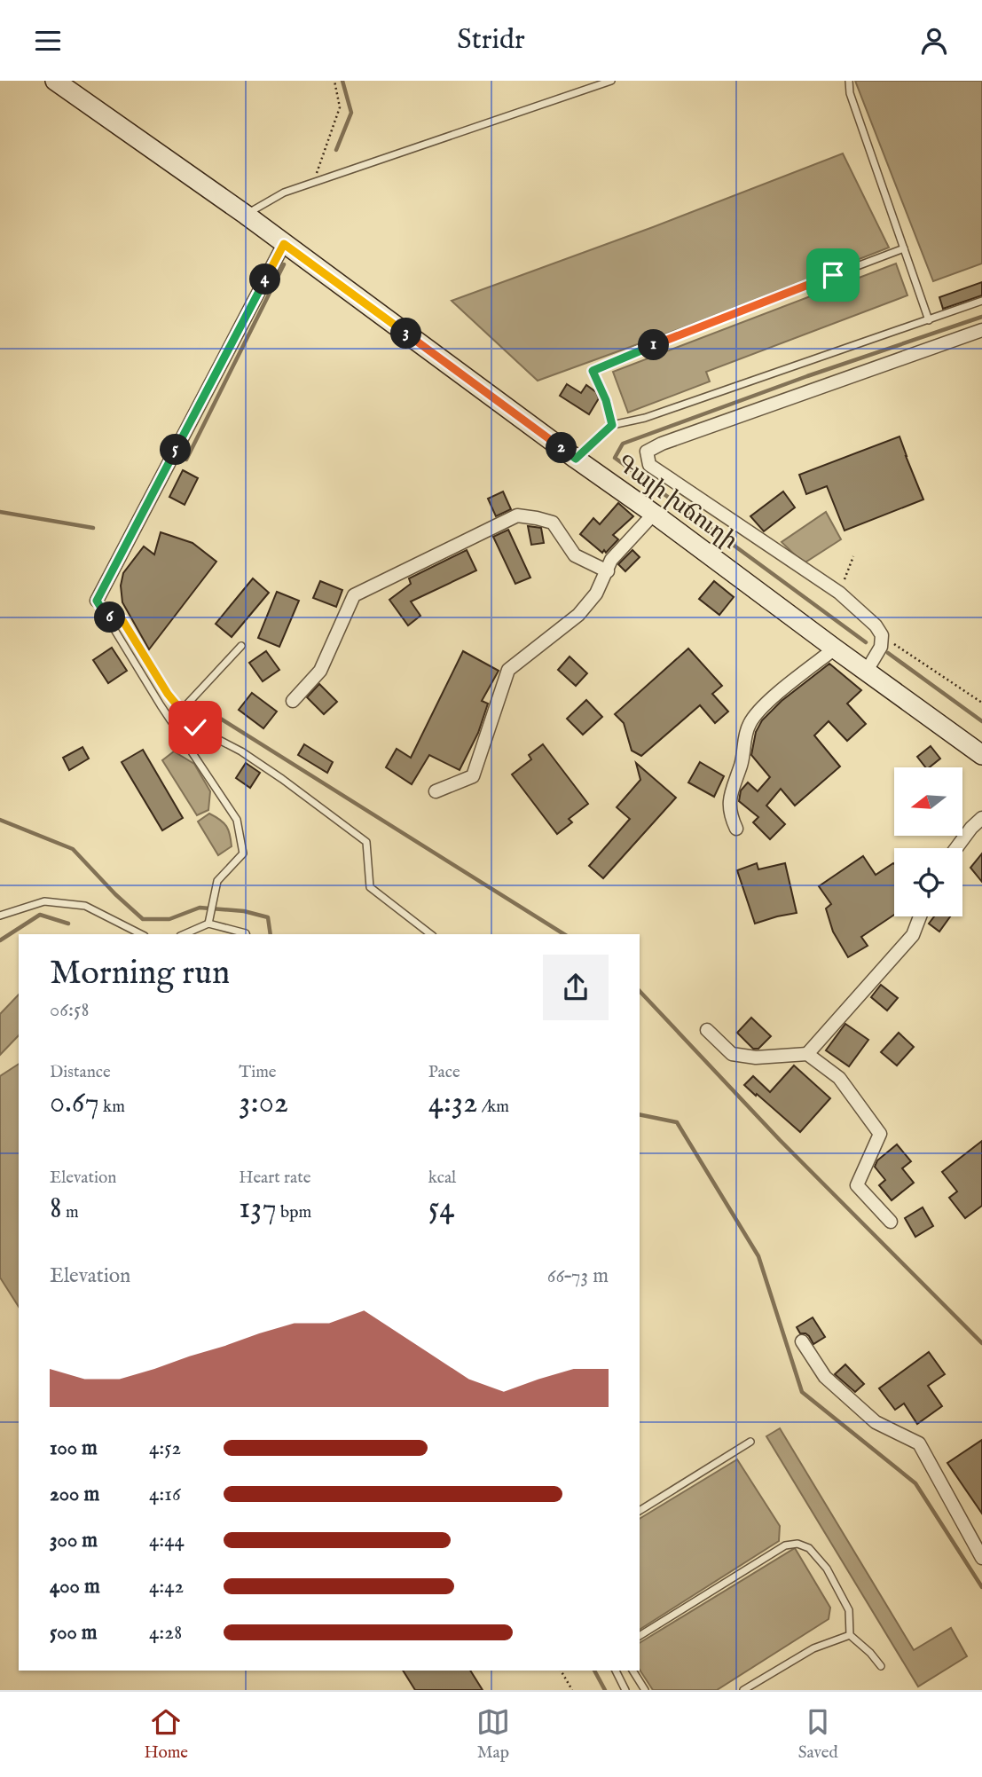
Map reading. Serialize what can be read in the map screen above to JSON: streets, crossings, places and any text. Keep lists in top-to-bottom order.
{
  "streets": {
    "main road": ["Գայի խճուղի"]
  },
  "north": "left",
  "page": {
    "header": "Stridr",
    "pins": [
      "4",
      "3",
      "1",
      "2",
      "5",
      "6"
    ],
    "heading": ["Morning run", "06:58"],
    "stats": [
      ["Distance", "0.67 km"],
      ["Time", "3:02"],
      ["Pace", "4:32 /km"],
      ["Elevation", "8 m"],
      ["Heart rate", "137 bpm"],
      ["kcal", "54"]
    ],
    "chart": ["Elevation", "66–73 m"],
    "list": [
      {
        "name": "100 m",
        "note": "4:52"
      },
      {
        "name": "200 m",
        "note": "4:16"
      },
      {
        "name": "300 m",
        "note": "4:44"
      },
      {
        "name": "400 m",
        "note": "4:42"
      },
      {
        "name": "500 m",
        "note": "4:28"
      }
    ],
    "tabs": ["Home", "Map", "Saved"]
  }
}
